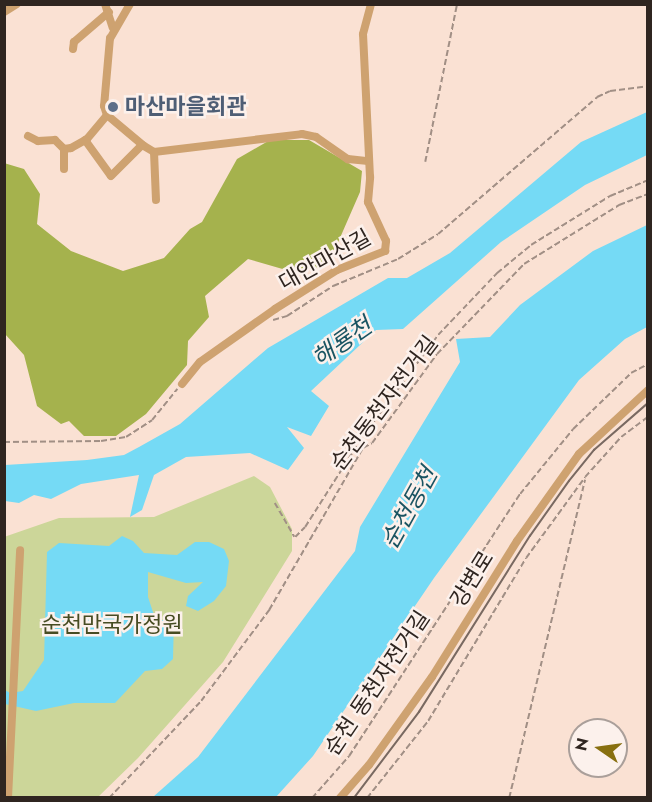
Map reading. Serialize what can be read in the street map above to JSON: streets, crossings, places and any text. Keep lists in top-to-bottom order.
{
  "streets": {
    "street": ["대안마산길", "강변로"],
    "path": ["순천동천자전거길", "순천 동천자전거길"]
  },
  "water": ["해룡천", "순천동천"],
  "parks": ["순천만국가정원"],
  "places": ["마산마을회관"],
  "north": "left"
}
